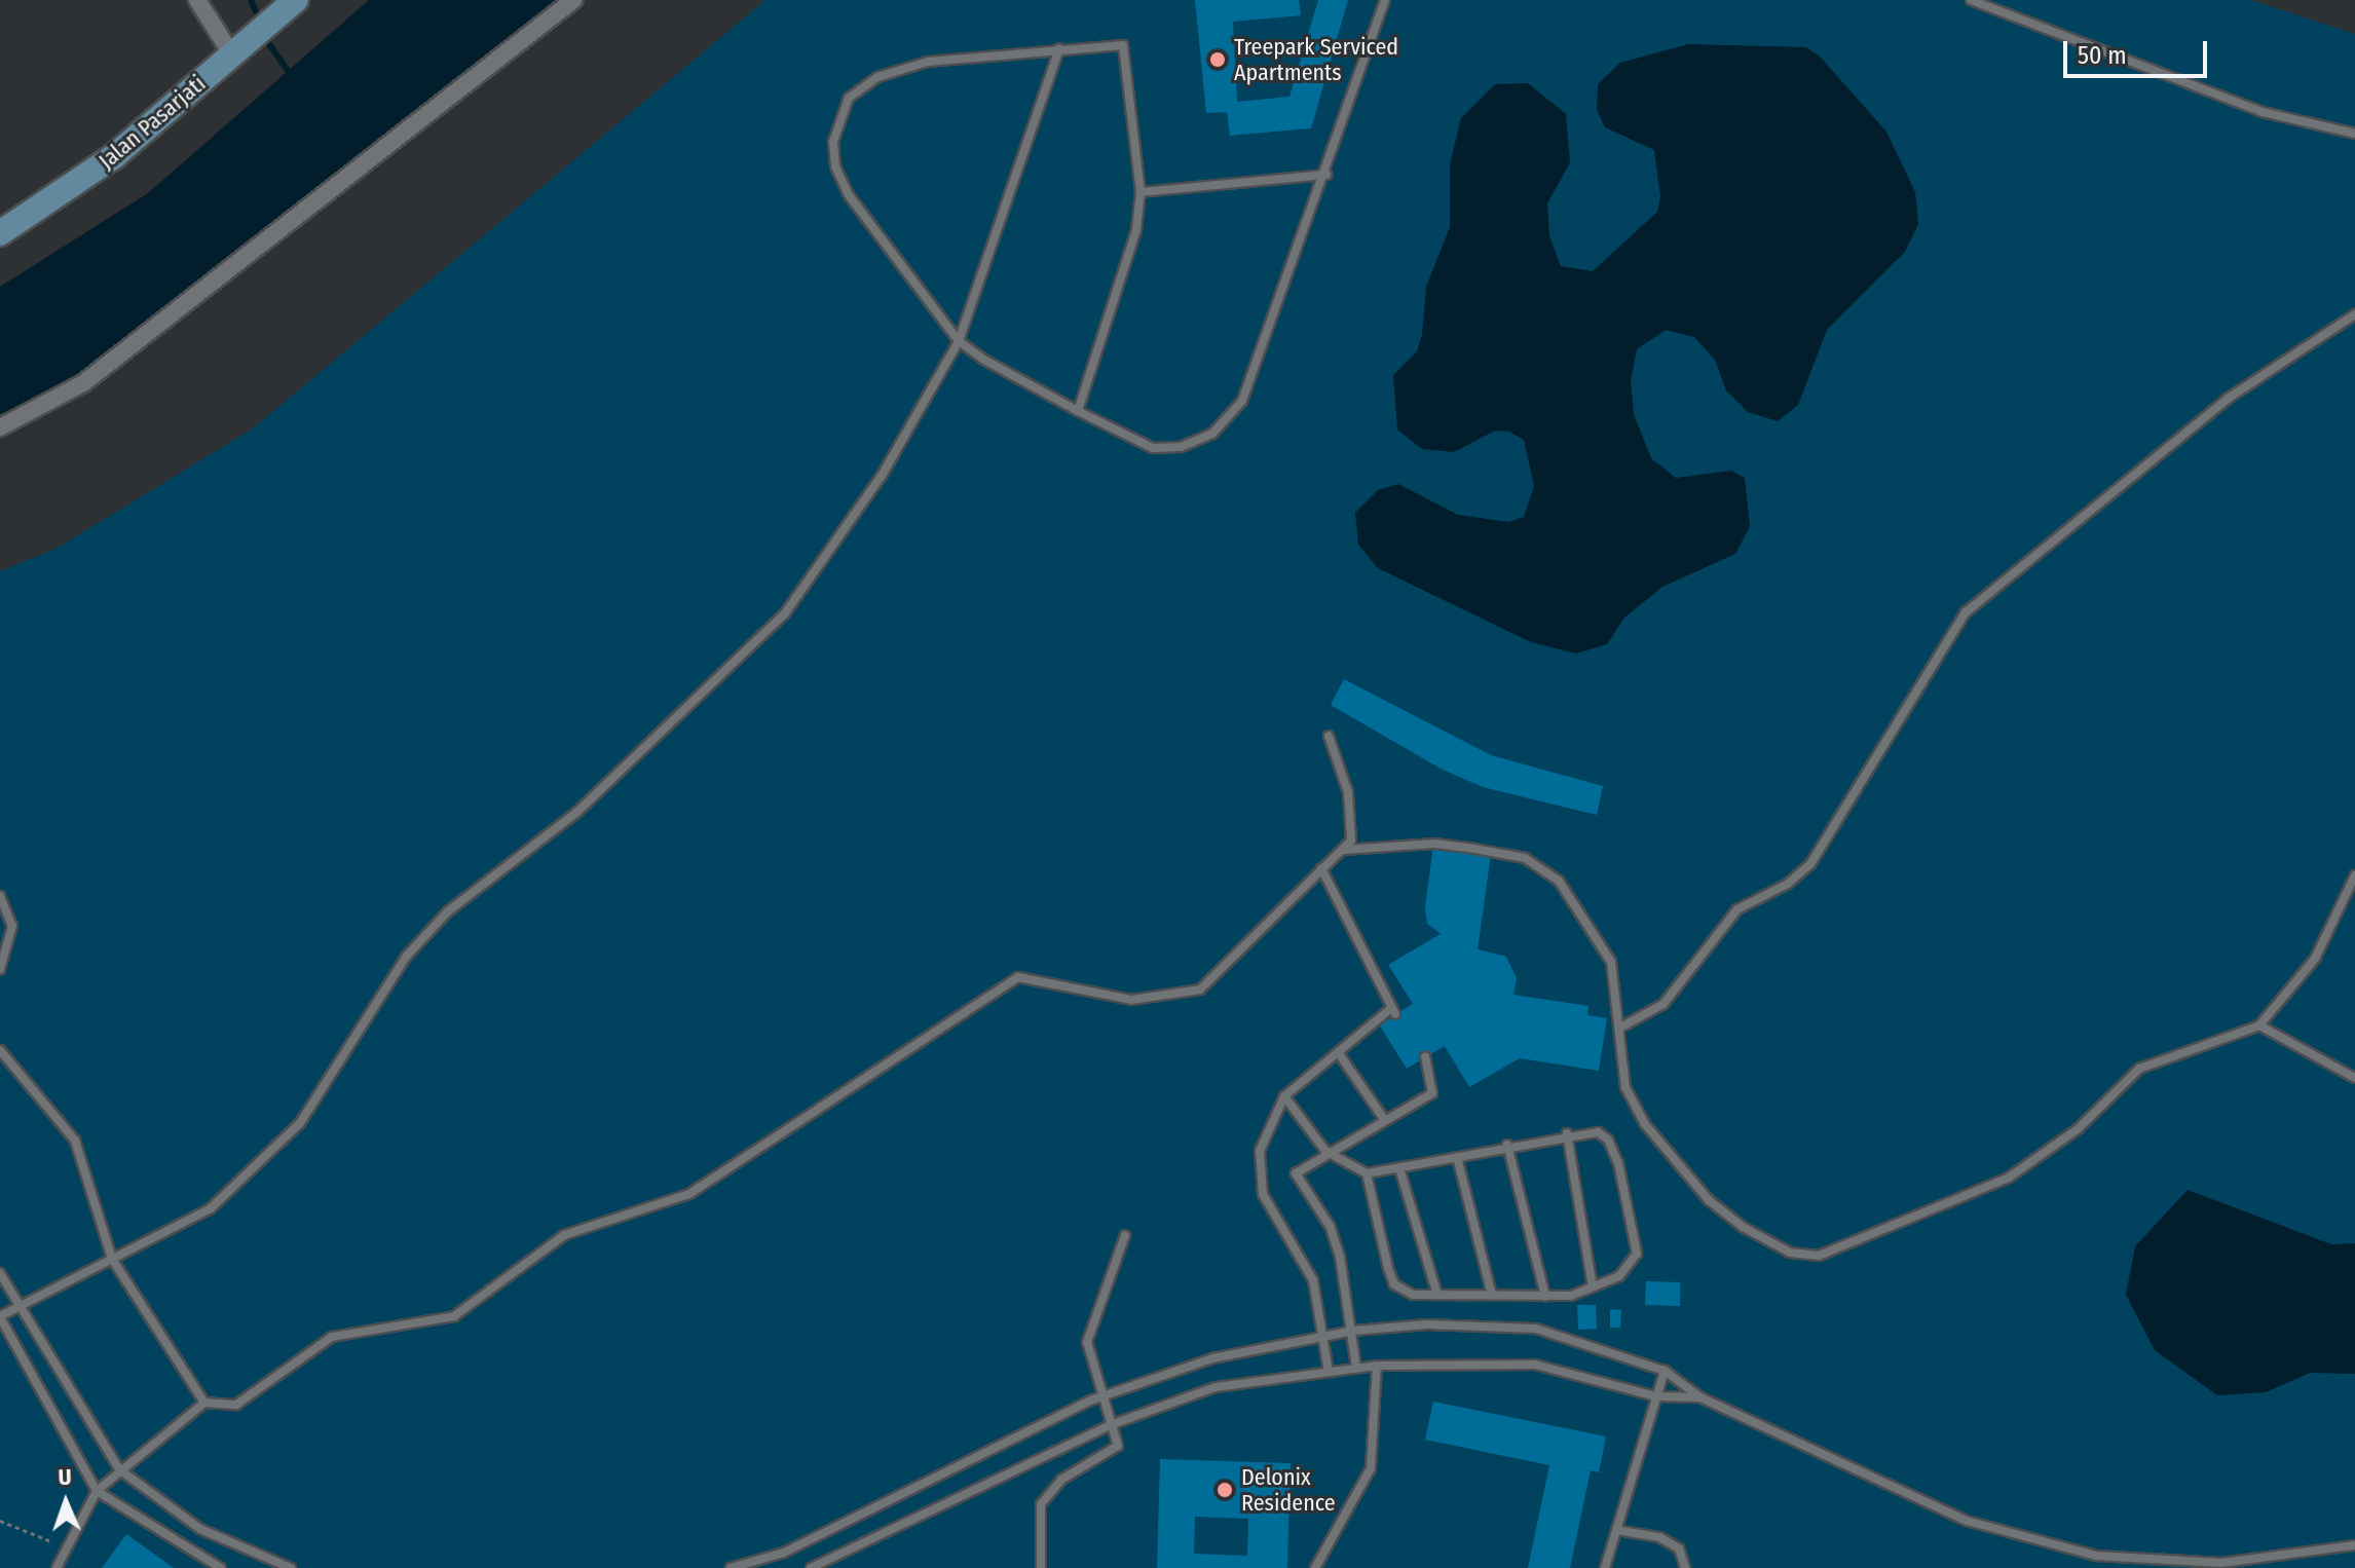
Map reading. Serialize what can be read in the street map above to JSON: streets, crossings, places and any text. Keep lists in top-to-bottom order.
{
  "streets": {
    "main road": ["Jalan Pasarjati"]
  },
  "places": ["Treepark Serviced Apartments", "Delonix Residence"],
  "scale_bar": "50 m",
  "north": "top"
}
